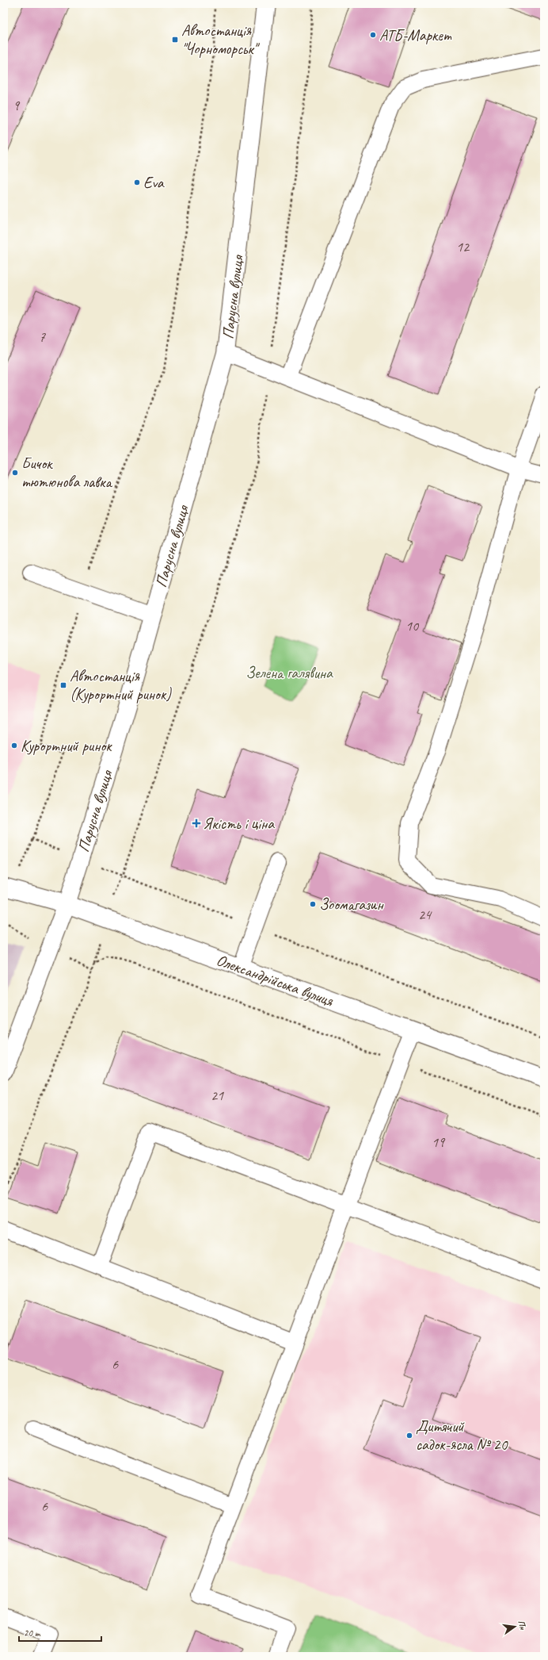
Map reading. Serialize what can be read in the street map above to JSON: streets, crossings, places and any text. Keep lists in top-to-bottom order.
{
  "streets": {
    "street": ["Парусна вулиця", "Олександрійська вулиця"]
  },
  "crossings": [
    ["Парусна вулиця", "Олександрійська вулиця"]
  ],
  "parks": ["Зелена галявина"],
  "places": {
    "other": [
      "АТБ-Маркет",
      "Eva",
      "Бичок тютюнова лавка",
      "Курортний ринок",
      "Зоомагазин",
      "Дитячий садок-ясла № 20"
    ],
    "transit": ["Автостанція \"Чорноморськ\"", "Автостанція (Курортний ринок)"],
    "health": ["Якість і ціна"]
  },
  "house_numbers": [
    "9",
    "12",
    "7",
    "10",
    "24",
    "21",
    "19",
    "6",
    "6"
  ],
  "scale_bar": "20 m",
  "north": "right"
}
